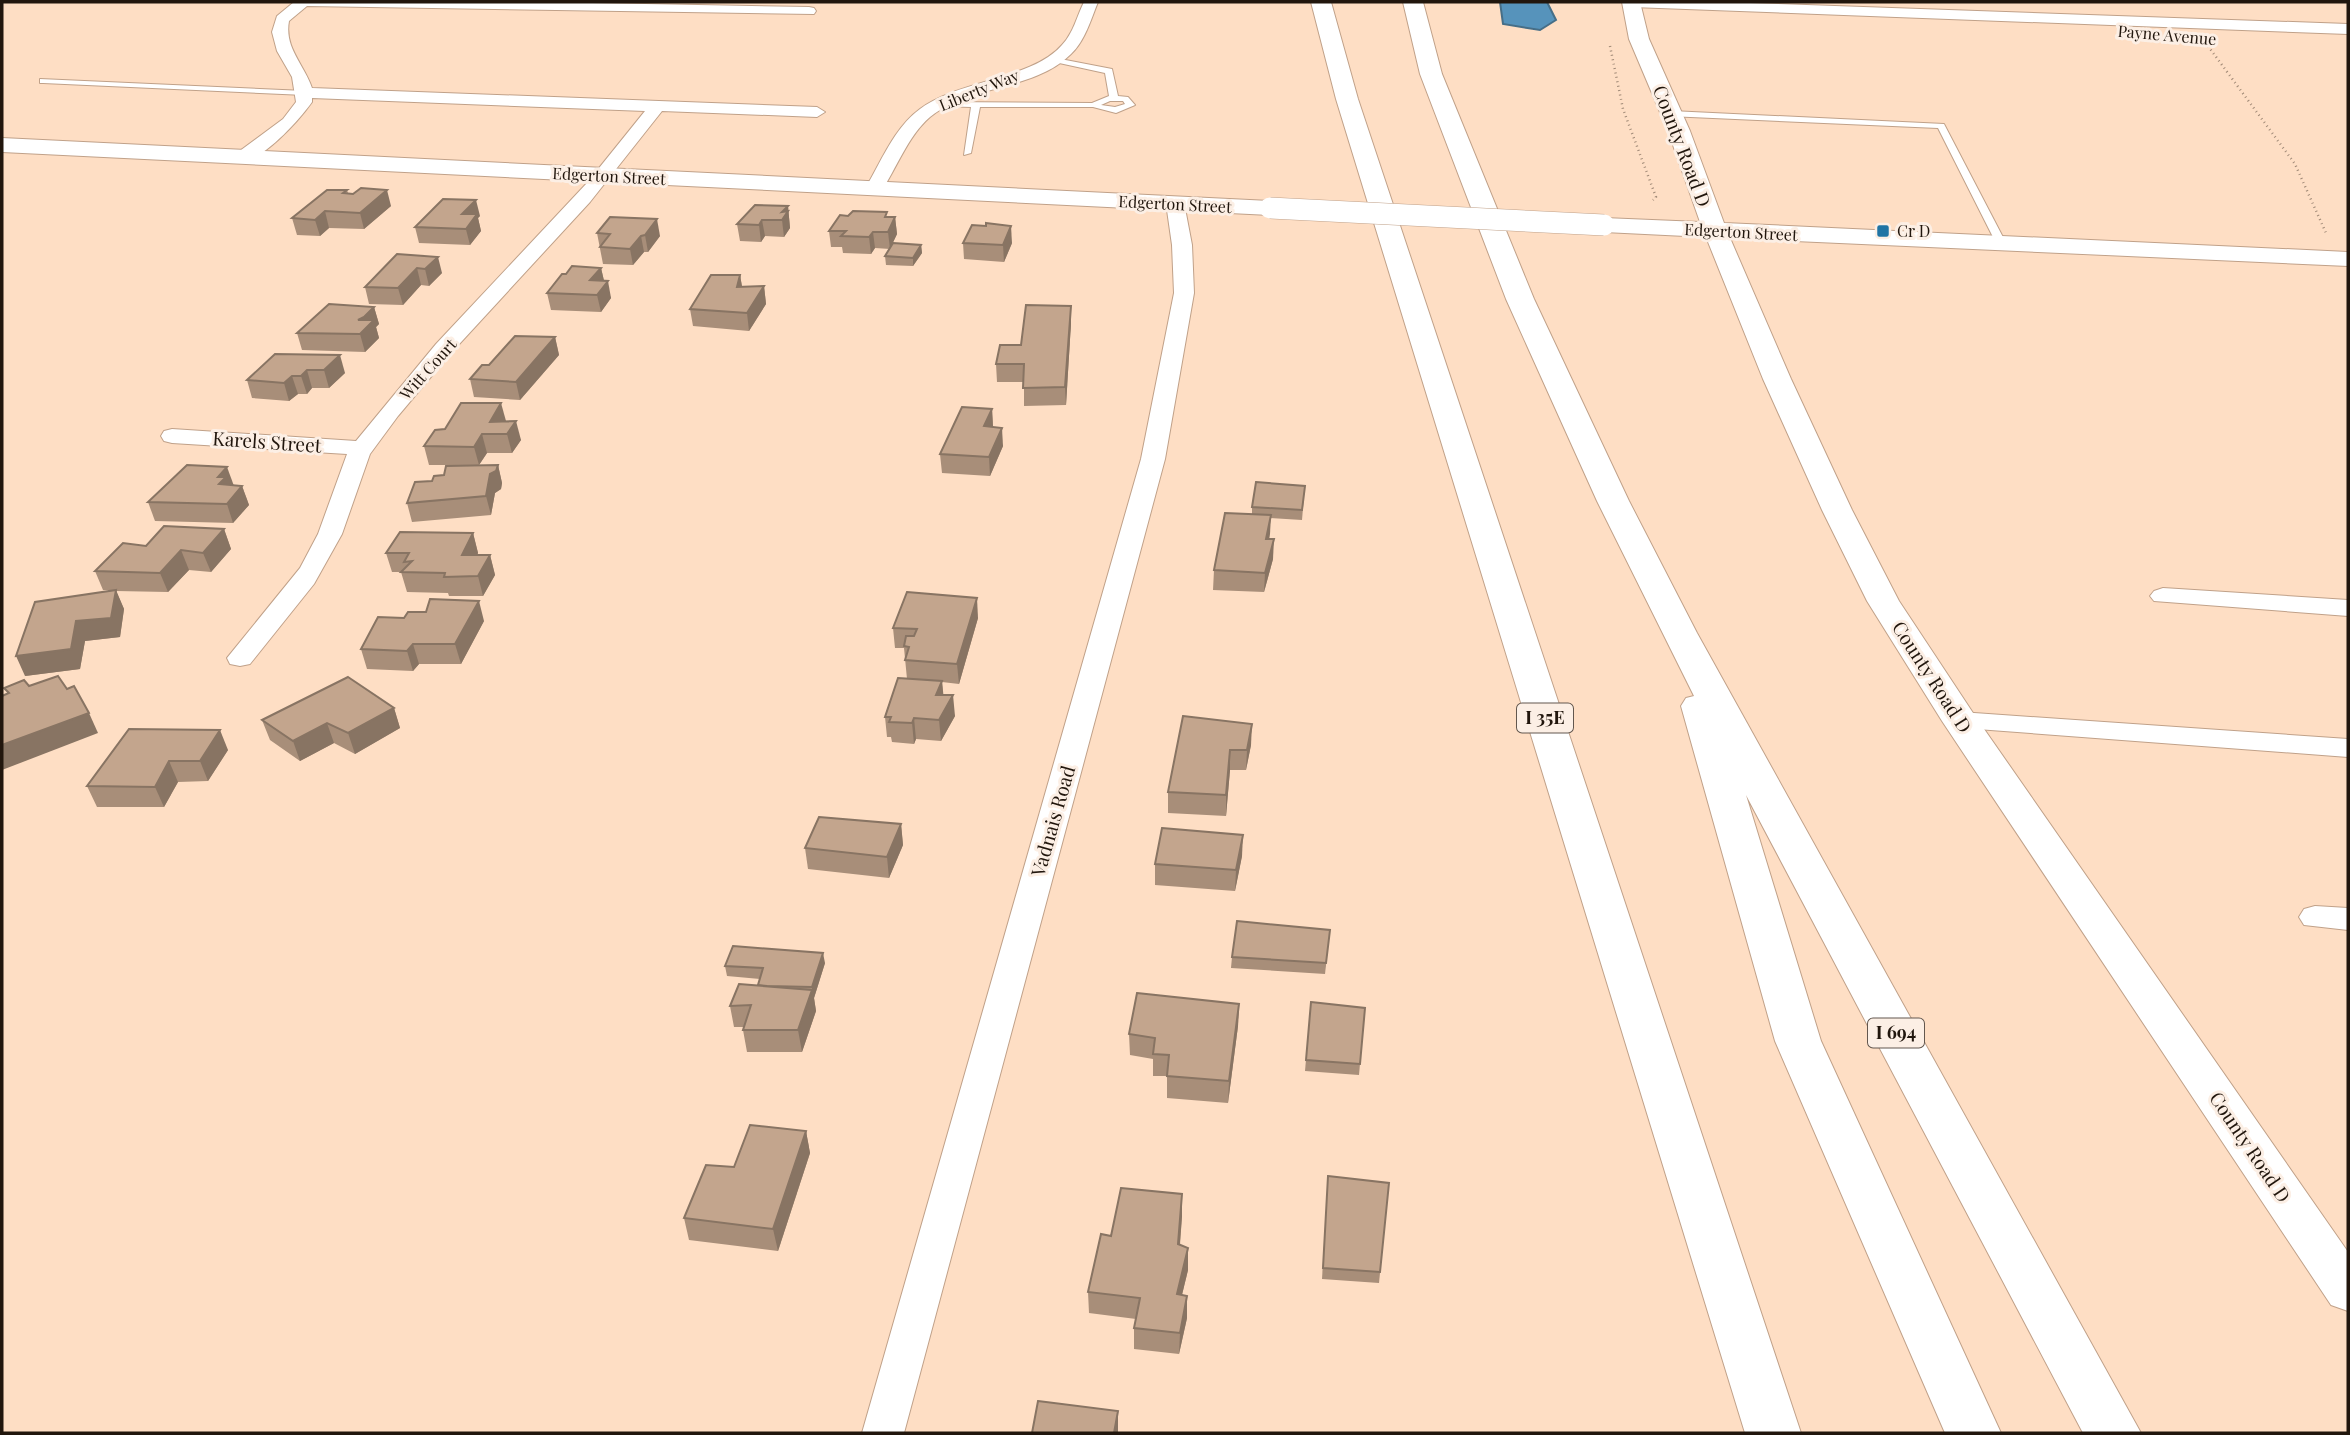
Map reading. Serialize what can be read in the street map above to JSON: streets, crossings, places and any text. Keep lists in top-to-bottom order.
{
  "streets": {
    "highway": ["I 35E", "I 694"],
    "street": [
      "Payne Avenue",
      "Liberty Way",
      "County Road D",
      "Edgerton Street",
      "Witt Court",
      "Karels Street",
      "Vadnais Road"
    ]
  },
  "crossings": [
    ["Payne Avenue", "County Road D"],
    ["Liberty Way", "Edgerton Street"],
    ["County Road D", "Edgerton Street"],
    ["Edgerton Street", "Witt Court"],
    ["Edgerton Street", "Vadnais Road"],
    ["Witt Court", "Karels Street"]
  ],
  "places": {
    "transit": ["Cr D"]
  }
}
